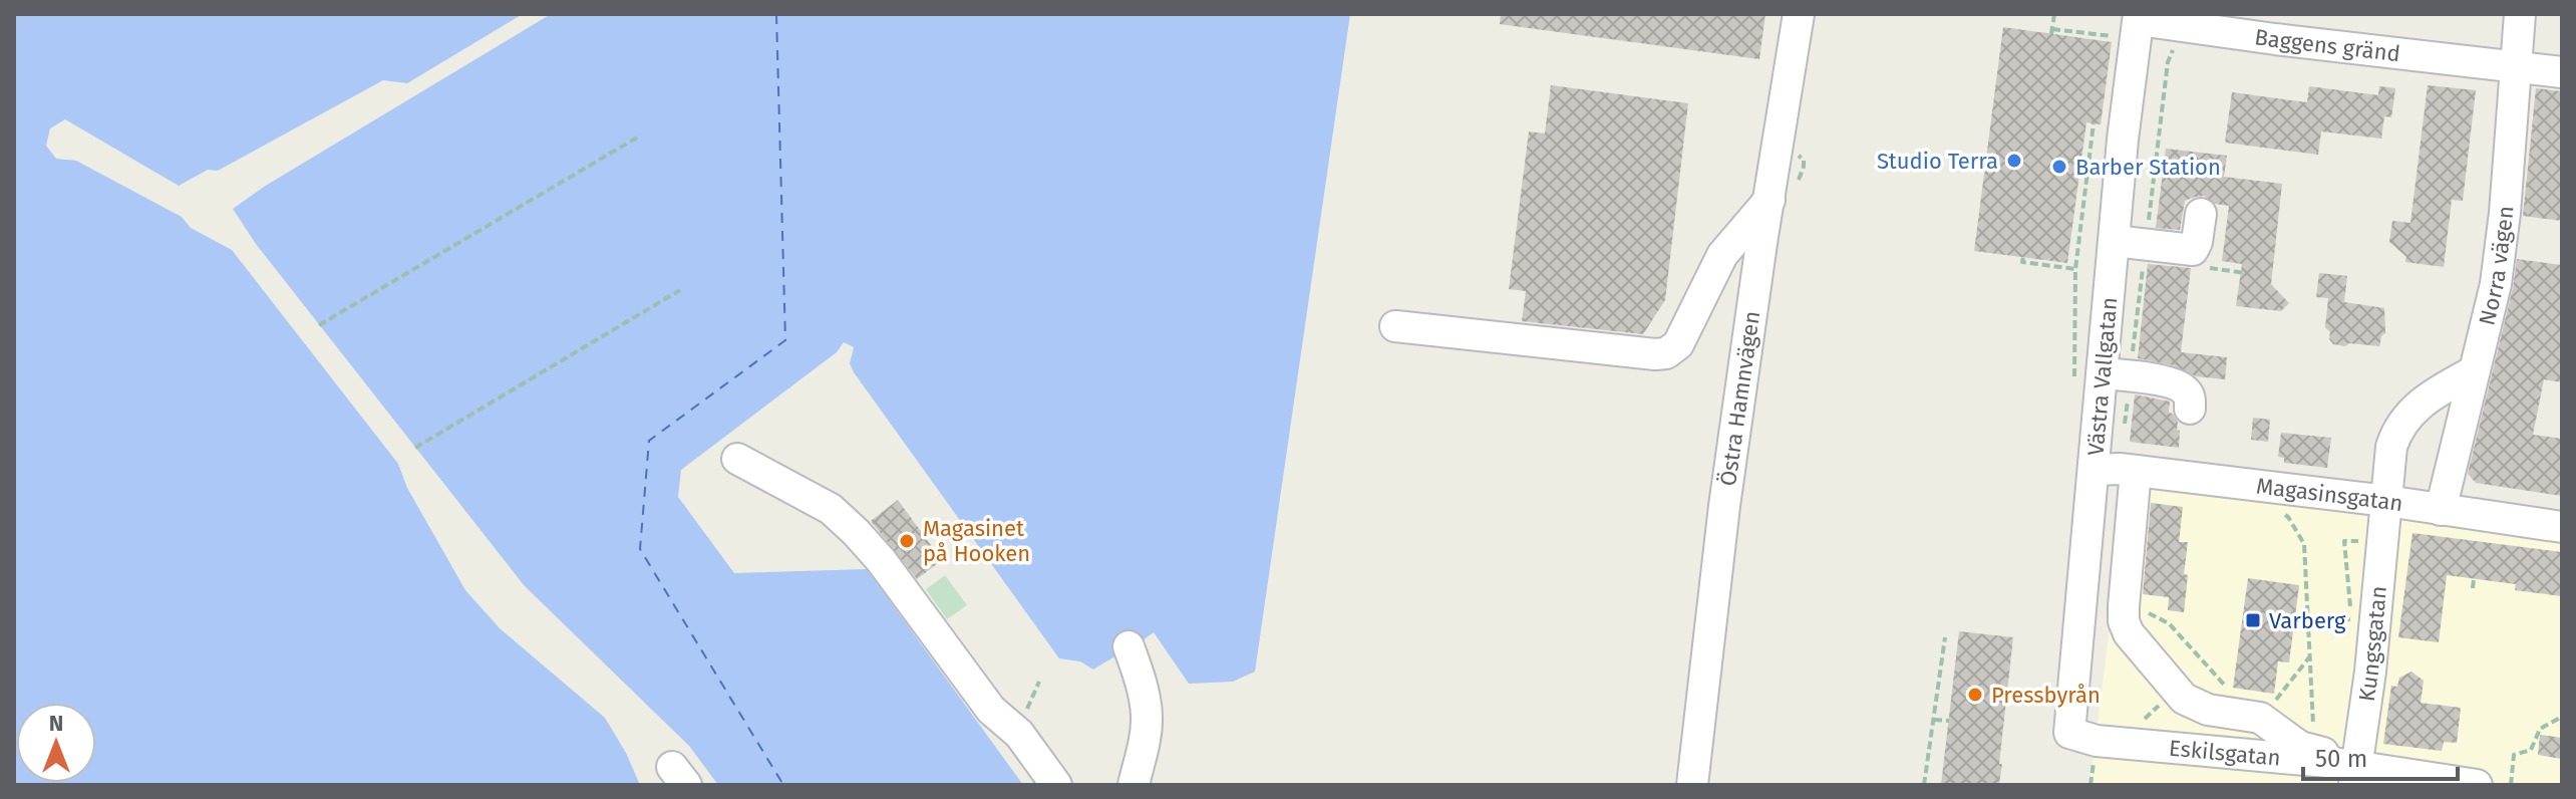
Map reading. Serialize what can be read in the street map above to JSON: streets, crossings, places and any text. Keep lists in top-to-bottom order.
{
  "streets": {
    "street": [
      "Baggens gränd",
      "Norra vägen",
      "Västra Vallgatan",
      "Östra Hamnvägen",
      "Magasinsgatan",
      "Kungsgatan",
      "Eskilsgatan"
    ]
  },
  "crossings": [
    ["Baggens gränd", "Norra vägen"],
    ["Baggens gränd", "Västra Vallgatan"],
    ["Norra vägen", "Magasinsgatan"],
    ["Norra vägen", "Kungsgatan"],
    ["Västra Vallgatan", "Magasinsgatan"],
    ["Västra Vallgatan", "Eskilsgatan"],
    ["Magasinsgatan", "Kungsgatan"],
    ["Kungsgatan", "Eskilsgatan"]
  ],
  "places": {
    "other": [
      "Studio Terra",
      "Barber Station",
      "Magasinet på Hooken",
      "Pressbyrån"
    ],
    "transit": ["Varberg"]
  },
  "scale_bar": "50 m",
  "north": "top"
}
